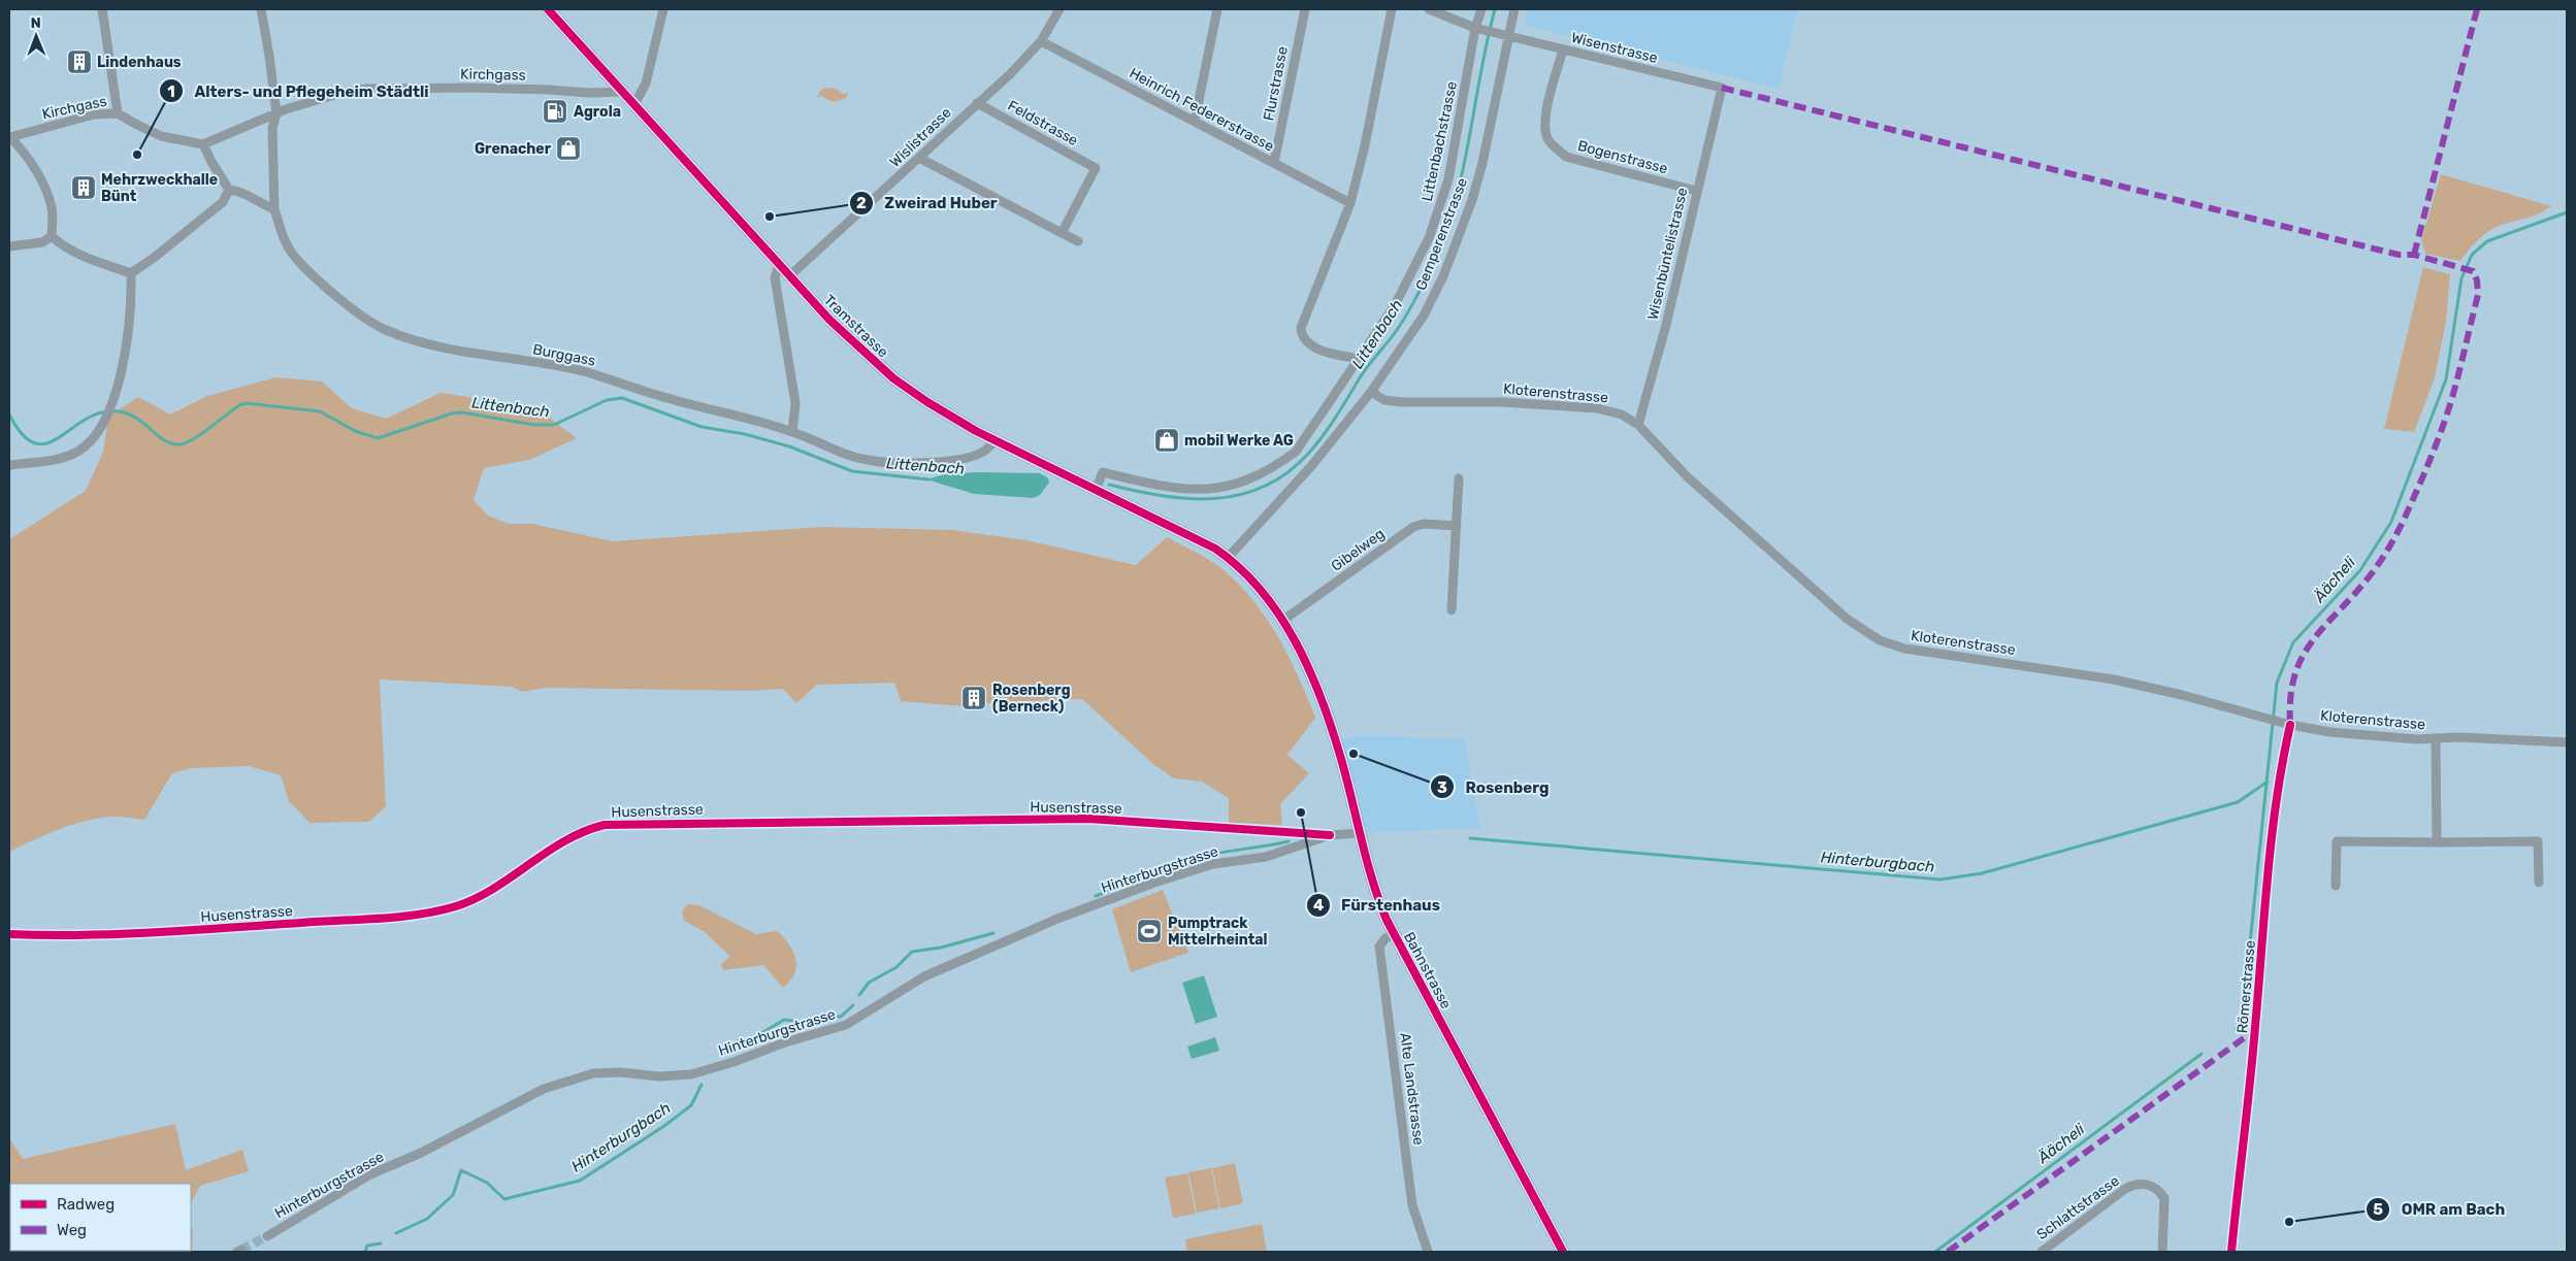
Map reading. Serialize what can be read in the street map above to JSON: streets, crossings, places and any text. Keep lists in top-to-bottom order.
{
  "streets": {
    "main road": ["Tramstrasse", "Bahnstrasse"],
    "street": [
      "Wisenstrasse",
      "Kirchgass",
      "Flurstrasse",
      "Heinrich Federerstrasse",
      "Feldstrasse",
      "Wislistrasse",
      "Littenbachstrasse",
      "Bogenstrasse",
      "Gemperenstrasse",
      "Wisenbüntelistrasse",
      "Burggass",
      "Kloterenstrasse",
      "Gibelweg",
      "Husenstrasse",
      "Hinterburgstrasse",
      "Alte Landstrasse",
      "Schlattstrasse"
    ],
    "cycle path": ["Römerstrasse"]
  },
  "crossings": [
    ["Wisenstrasse", "Littenbachstrasse"],
    ["Wisenstrasse", "Bogenstrasse"],
    ["Wisenstrasse", "Gemperenstrasse"],
    ["Wisenstrasse", "Wisenbüntelistrasse"],
    ["Kirchgass", "Tramstrasse"],
    ["Kirchgass", "Burggass"],
    ["Flurstrasse", "Heinrich Federerstrasse"],
    ["Heinrich Federerstrasse", "Wislistrasse"],
    ["Feldstrasse", "Wislistrasse"],
    ["Wislistrasse", "Tramstrasse"],
    ["Littenbachstrasse", "Tramstrasse"],
    ["Bogenstrasse", "Wisenbüntelistrasse"],
    ["Gemperenstrasse", "Tramstrasse"],
    ["Gemperenstrasse", "Kloterenstrasse"],
    ["Gemperenstrasse", "Bahnstrasse"],
    ["Wisenbüntelistrasse", "Kloterenstrasse"],
    ["Tramstrasse", "Burggass"],
    ["Tramstrasse", "Bahnstrasse"],
    ["Gibelweg", "Bahnstrasse"],
    ["Husenstrasse", "Hinterburgstrasse"],
    ["Hinterburgstrasse", "Bahnstrasse"],
    ["Bahnstrasse", "Alte Landstrasse"]
  ],
  "water": ["Littenbach", "Äächeli", "Hinterburgbach"],
  "places": {
    "building": ["Lindenhaus", "Mehrzweckhalle Bünt", "Rosenberg (Berneck)"],
    "fuel station": ["Agrola"],
    "shop": ["Grenacher", "mobil Werke AG"],
    "other": [
      "Alters- und Pflegeheim Städtli",
      "Zweirad Huber",
      "Rosenberg",
      "Fürstenhaus",
      "OMR am Bach"
    ],
    "sports": ["Pumptrack Mittelrheintal"]
  },
  "legend": ["Radweg", "Weg"],
  "north": "top"
}
